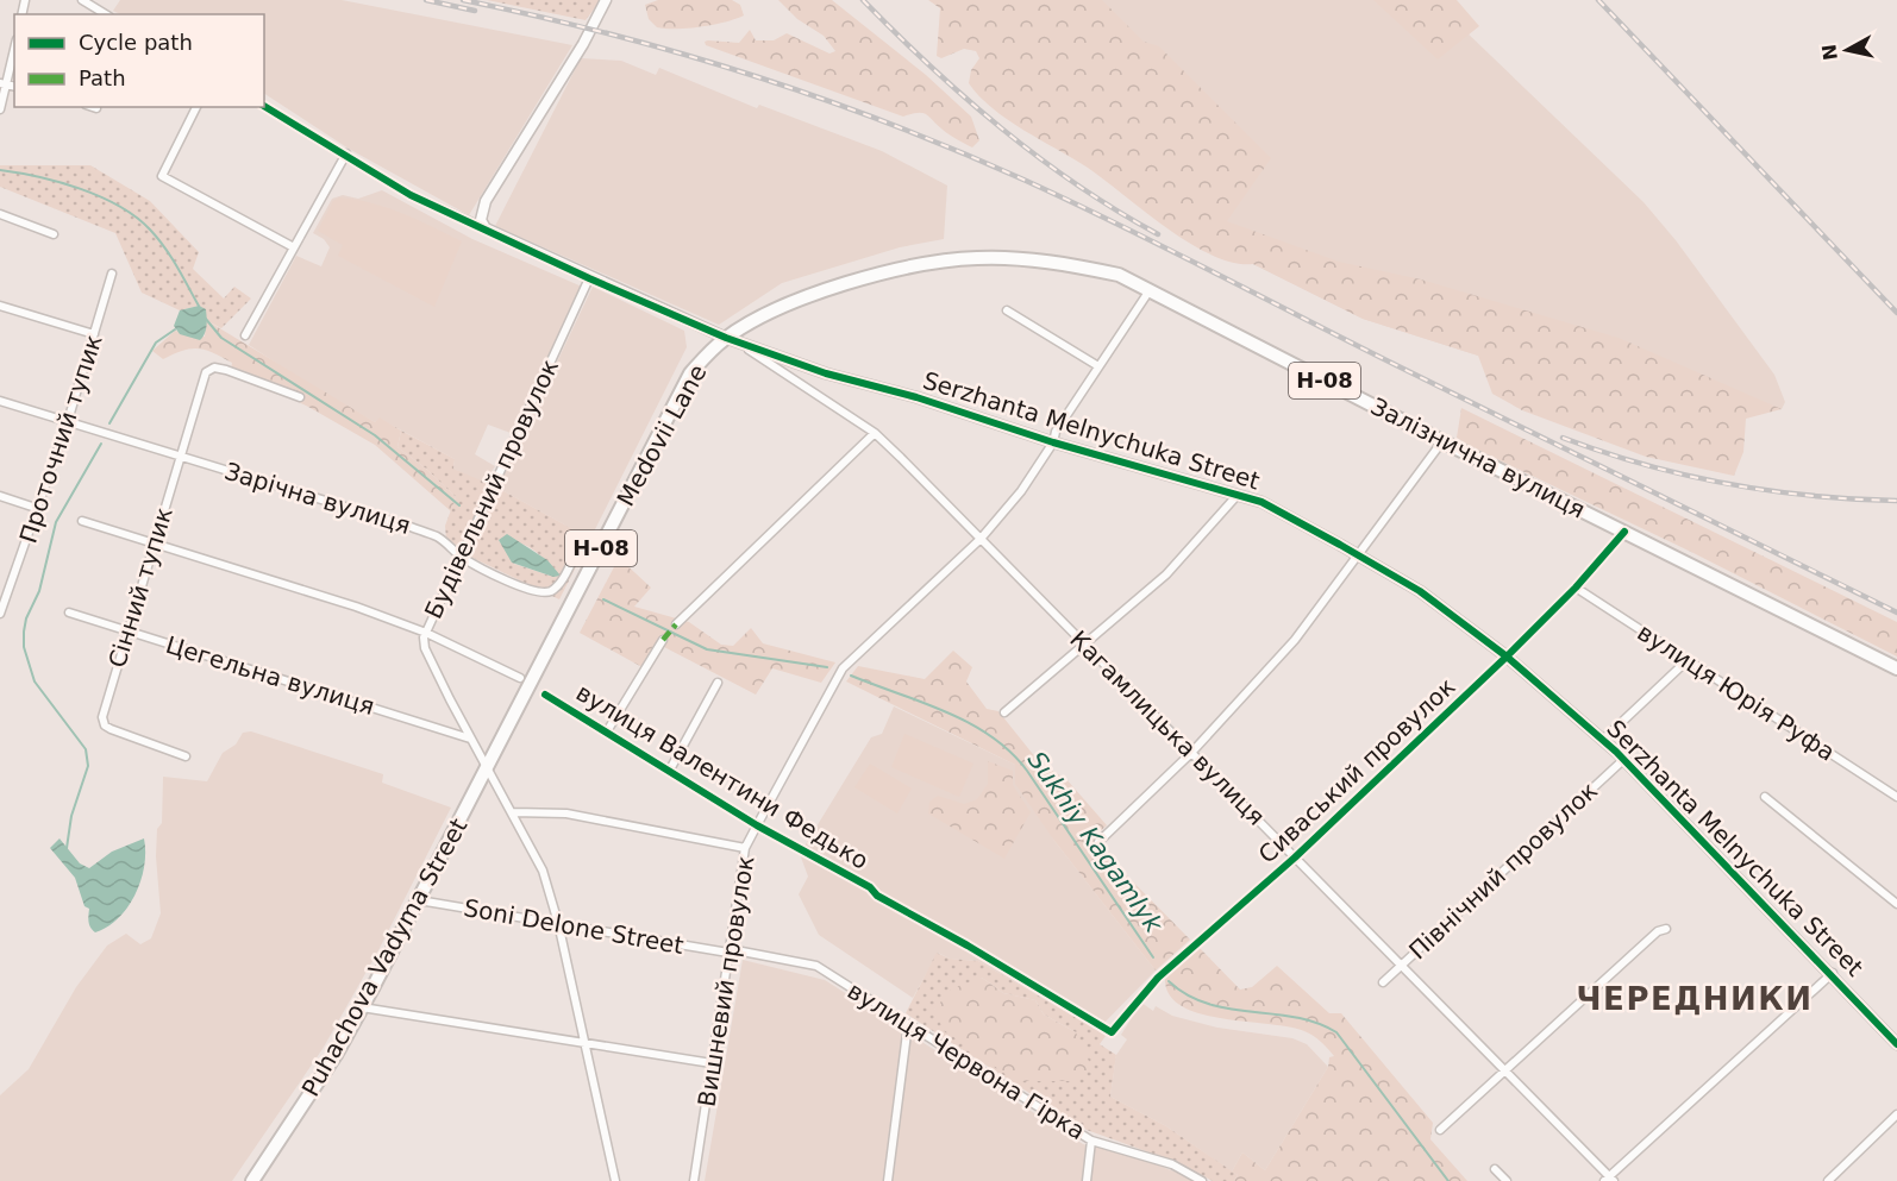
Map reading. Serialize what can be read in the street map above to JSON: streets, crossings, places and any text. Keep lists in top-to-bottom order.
{
  "streets": {
    "main road": [
      "Н-08",
      "Medovii Lane",
      "Залізнична вулиця",
      "Puhachova Vadyma Street"
    ],
    "street": [
      "Serzhanta Melnychuka Street",
      "Проточний тупик",
      "Будівельний провулок",
      "Зарічна вулиця",
      "Сінний тупик",
      "Цегельна вулиця",
      "вулиця Юрія Руфа",
      "Кагамлицька вулиця",
      "Сиваський провулок",
      "вулиця Валентини Федько",
      "Північний провулок",
      "Soni Delone Street",
      "Вишневий провулок",
      "вулиця Червона Гірка"
    ]
  },
  "crossings": [
    ["Serzhanta Melnychuka Street", "Medovii Lane"],
    ["Serzhanta Melnychuka Street", "Залізнична вулиця"],
    ["Serzhanta Melnychuka Street", "Будівельний провулок"],
    ["Serzhanta Melnychuka Street", "Кагамлицька вулиця"],
    ["Serzhanta Melnychuka Street", "Сиваський провулок"],
    ["Serzhanta Melnychuka Street", "Північний провулок"],
    ["Serzhanta Melnychuka Street", "Вишневий провулок"],
    ["Medovii Lane", "Залізнична вулиця"],
    ["Medovii Lane", "Будівельний провулок"],
    ["Medovii Lane", "Зарічна вулиця"],
    ["Medovii Lane", "Кагамлицька вулиця"],
    ["Medovii Lane", "Puhachova Vadyma Street"],
    ["Проточний тупик", "Зарічна вулиця"],
    ["Залізнична вулиця", "Кагамлицька вулиця"],
    ["Залізнична вулиця", "Сиваський провулок"],
    ["Залізнична вулиця", "Вишневий провулок"],
    ["Будівельний провулок", "Зарічна вулиця"],
    ["Будівельний провулок", "Цегельна вулиця"],
    ["Будівельний провулок", "Soni Delone Street"],
    ["Будівельний провулок", "Puhachova Vadyma Street"],
    ["Зарічна вулиця", "Сінний тупик"],
    ["Сінний тупик", "Цегельна вулиця"],
    ["вулиця Юрія Руфа", "Сиваський провулок"],
    ["Кагамлицька вулиця", "Сиваський провулок"],
    ["Кагамлицька вулиця", "Північний провулок"],
    ["Кагамлицька вулиця", "Вишневий провулок"],
    ["Сиваський провулок", "вулиця Валентини Федько"],
    ["вулиця Валентини Федько", "Вишневий провулок"],
    ["Soni Delone Street", "Puhachova Vadyma Street"],
    ["Soni Delone Street", "Вишневий провулок"],
    ["Soni Delone Street", "вулиця Червона Гірка"],
    ["Вишневий провулок", "вулиця Червона Гірка"]
  ],
  "districts": ["ЧЕРЕДНИКИ"],
  "water": ["Sukhiy Kagamlyk"],
  "legend": ["Cycle path", "Path"],
  "north": "left"
}
